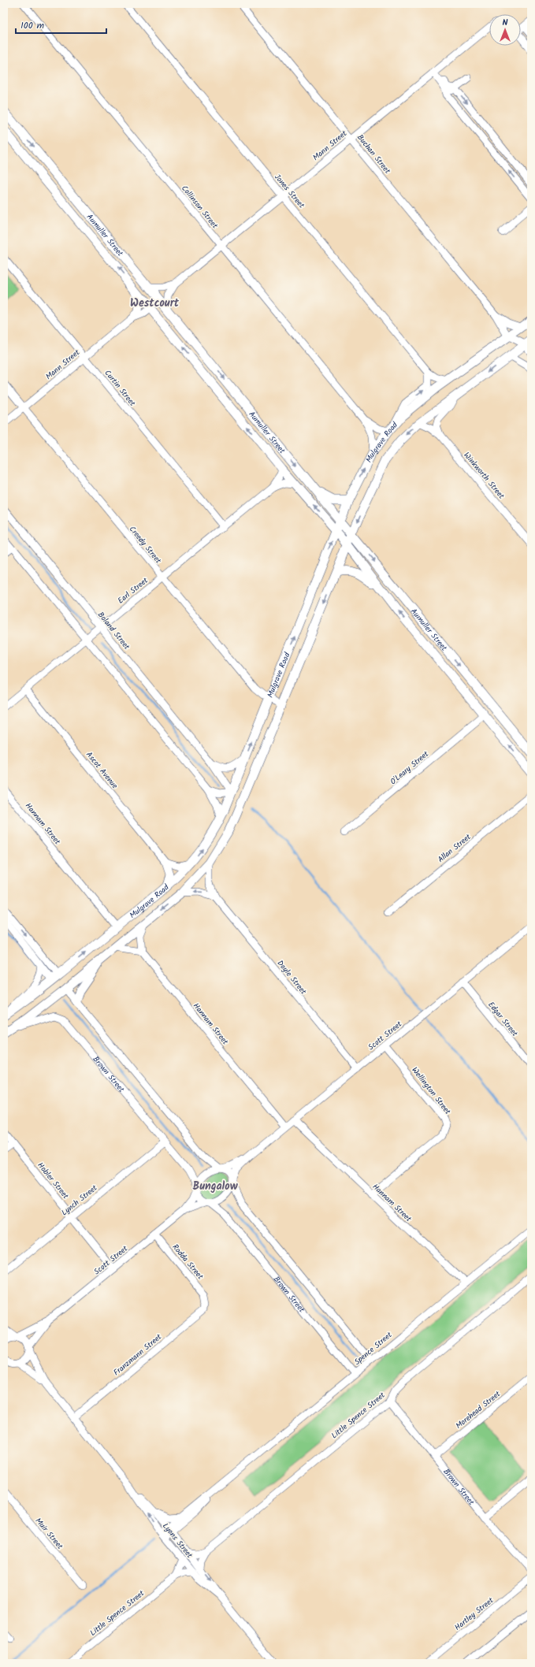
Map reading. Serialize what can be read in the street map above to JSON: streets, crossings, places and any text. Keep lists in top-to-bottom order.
{
  "streets": {
    "main road": ["Aumuller Street", "Mulgrave Road"],
    "street": [
      "Mann Street",
      "Buchan Street",
      "Jones Street",
      "Collinson Street",
      "Curtin Street",
      "Winkworth Street",
      "Creedy Street",
      "Earl Street",
      "Boland Street",
      "O'Leary Street",
      "Ascot Avenue",
      "Hannam Street",
      "Allan Street",
      "Doyle Street",
      "Edgar Street",
      "Scott Street",
      "Brown Street",
      "Wellington Street",
      "Hobler Street",
      "Lynch Street",
      "Rodda Street",
      "Spence Street",
      "Franzmann Street",
      "Morehead Street",
      "Little Spence Street",
      "Muir Street",
      "Lyons Street",
      "Hartley Street"
    ]
  },
  "crossings": [
    ["Mann Street", "Buchan Street"],
    ["Mann Street", "Jones Street"],
    ["Mann Street", "Collinson Street"],
    ["Mann Street", "Aumuller Street"],
    ["Mann Street", "Curtin Street"],
    ["Mann Street", "Creedy Street"],
    ["Buchan Street", "Mulgrave Road"],
    ["Jones Street", "Mulgrave Road"],
    ["Aumuller Street", "Mulgrave Road"],
    ["Aumuller Street", "Earl Street"],
    ["Aumuller Street", "O'Leary Street"],
    ["Curtin Street", "Earl Street"],
    ["Mulgrave Road", "Winkworth Street"],
    ["Mulgrave Road", "Creedy Street"],
    ["Mulgrave Road", "Boland Street"],
    ["Mulgrave Road", "Ascot Avenue"],
    ["Mulgrave Road", "Hannam Street"],
    ["Mulgrave Road", "Doyle Street"],
    ["Mulgrave Road", "Brown Street"],
    ["Creedy Street", "Earl Street"],
    ["Earl Street", "Boland Street"],
    ["Earl Street", "Ascot Avenue"],
    ["Hannam Street", "Scott Street"],
    ["Hannam Street", "Wellington Street"],
    ["Hannam Street", "Spence Street"],
    ["Doyle Street", "Scott Street"],
    ["Edgar Street", "Scott Street"],
    ["Scott Street", "Brown Street"],
    ["Scott Street", "Wellington Street"],
    ["Scott Street", "Hobler Street"],
    ["Scott Street", "Rodda Street"],
    ["Scott Street", "Lyons Street"],
    ["Brown Street", "Lynch Street"],
    ["Brown Street", "Spence Street"],
    ["Brown Street", "Morehead Street"],
    ["Brown Street", "Little Spence Street"],
    ["Hobler Street", "Lynch Street"],
    ["Rodda Street", "Franzmann Street"],
    ["Spence Street", "Lyons Street"],
    ["Franzmann Street", "Lyons Street"],
    ["Little Spence Street", "Lyons Street"]
  ],
  "districts": ["Westcourt", "Bungalow"],
  "scale_bar": "100 m",
  "north": "top"
}
